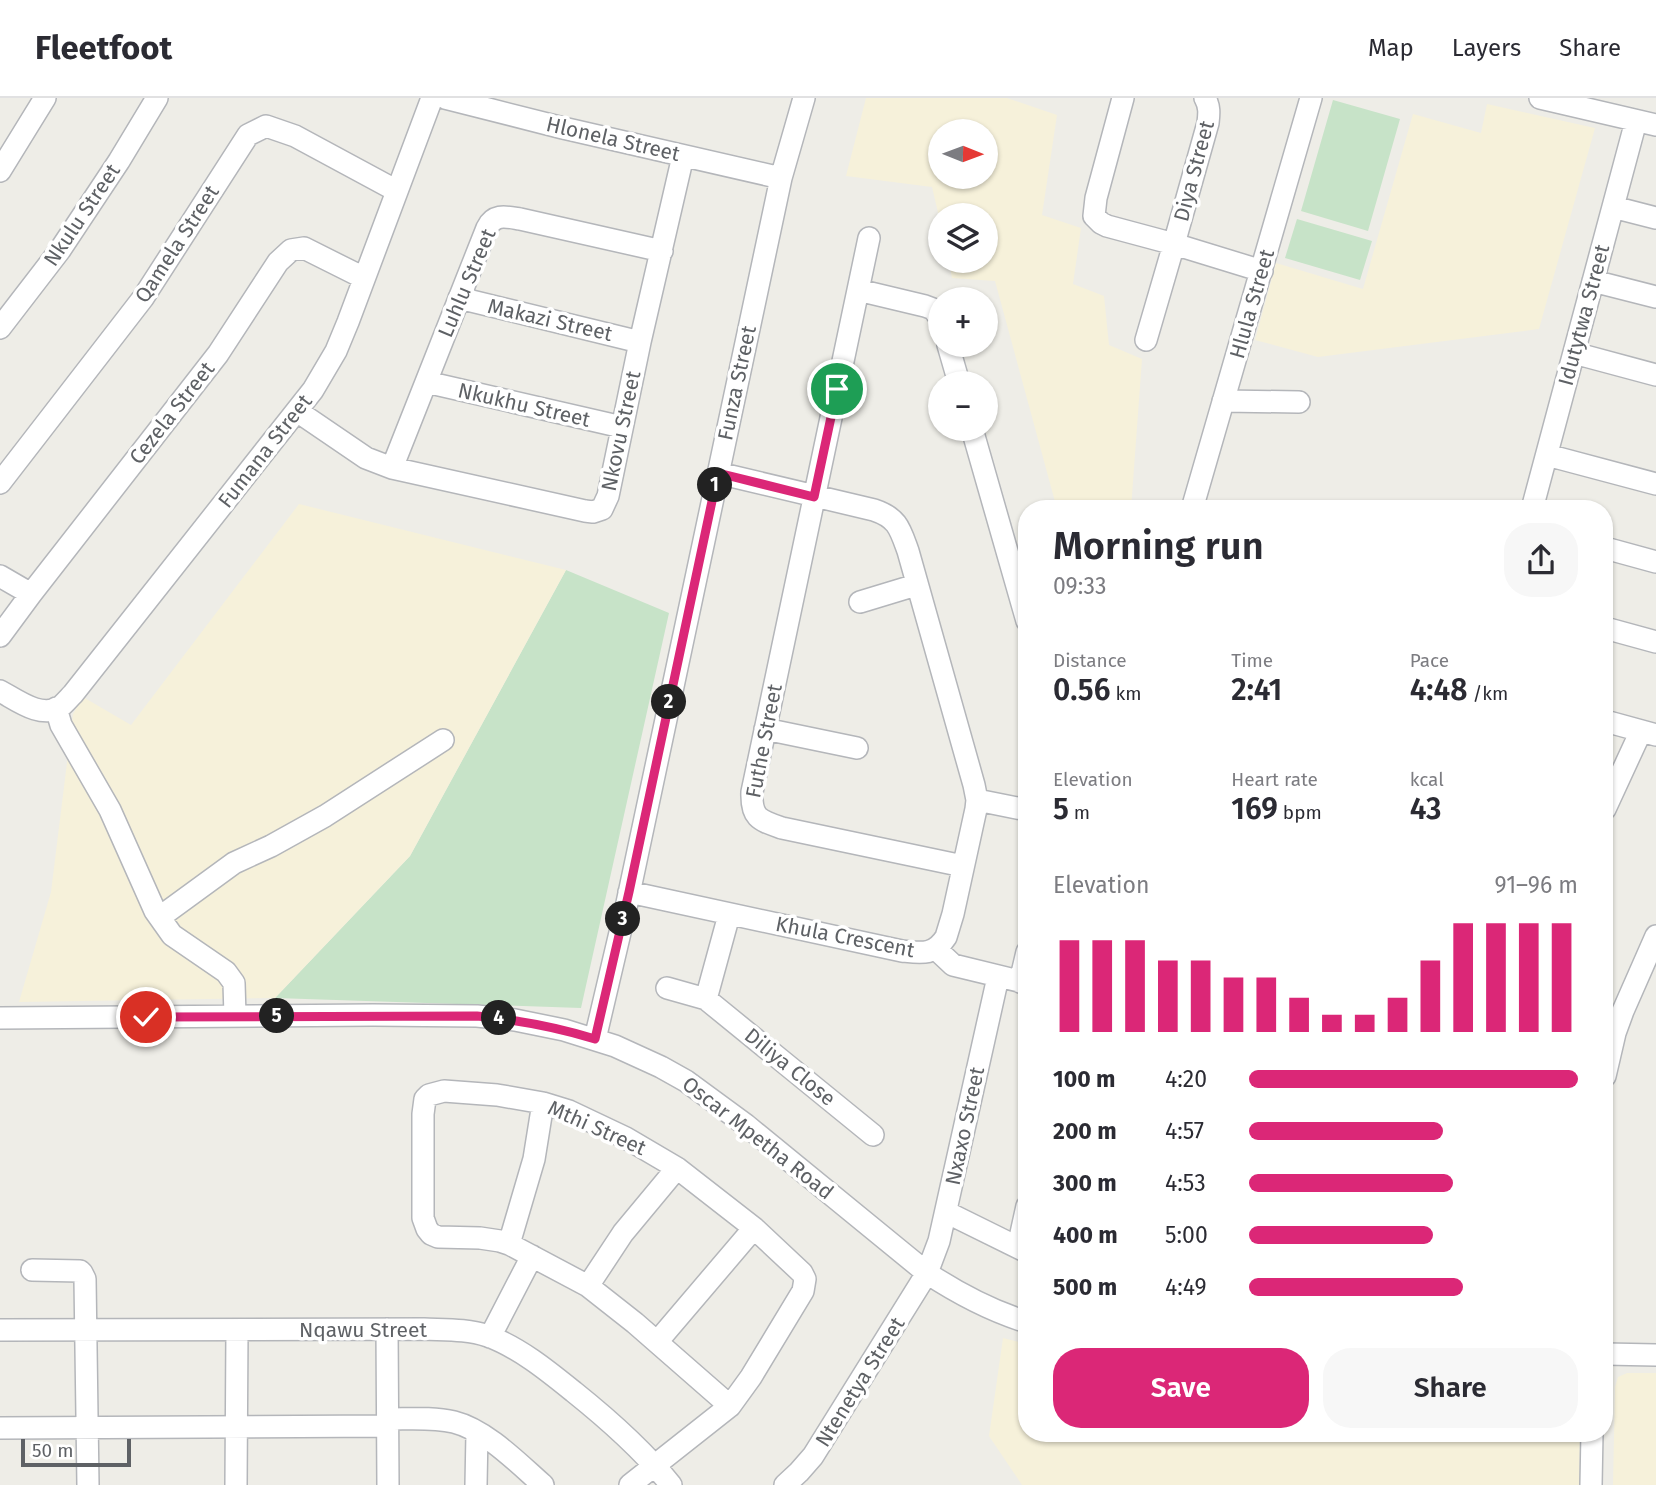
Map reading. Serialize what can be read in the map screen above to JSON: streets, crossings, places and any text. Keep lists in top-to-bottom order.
{
  "streets": {
    "street": [
      "Hlonela Street",
      "Diya Street",
      "Nkulu Street",
      "Qamela Street",
      "Luhlu Street",
      "Hlula Street",
      "Idutytwa Street",
      "Makazi Street",
      "Funza Street",
      "Nkukhu Street",
      "Cezela Street",
      "Nkovu Street",
      "Fumana Street",
      "Futhe Street",
      "Khula Crescent",
      "Diliya Close",
      "Nxaxo Street",
      "Mthi Street",
      "Oscar Mpetha Road",
      "Nqawu Street",
      "Ntenetya Street"
    ]
  },
  "crossings": [
    ["Hlonela Street", "Funza Street"],
    ["Hlonela Street", "Nkovu Street"],
    ["Diya Street", "Hlula Street"],
    ["Qamela Street", "Fumana Street"],
    ["Luhlu Street", "Makazi Street"],
    ["Luhlu Street", "Nkukhu Street"],
    ["Luhlu Street", "Nkovu Street"],
    ["Makazi Street", "Nkovu Street"],
    ["Funza Street", "Khula Crescent"],
    ["Funza Street", "Oscar Mpetha Road"],
    ["Nkukhu Street", "Nkovu Street"],
    ["Cezela Street", "Fumana Street"],
    ["Nkovu Street", "Fumana Street"],
    ["Futhe Street", "Khula Crescent"],
    ["Nxaxo Street", "Oscar Mpetha Road"],
    ["Nxaxo Street", "Ntenetya Street"],
    ["Mthi Street", "Nqawu Street"],
    ["Oscar Mpetha Road", "Ntenetya Street"]
  ],
  "scale_bar": "50 m",
  "north": "right",
  "page": {
    "header": "Fleetfoot",
    "nav": ["Map", "Layers", "Share"],
    "map_buttons": ["+", "−"],
    "pins": [
      "1",
      "2",
      "3",
      "5",
      "4"
    ],
    "heading": ["Morning run", "09:33"],
    "stats": [
      ["Distance", "0.56 km"],
      ["Time", "2:41"],
      ["Pace", "4:48 /km"],
      ["Elevation", "5 m"],
      ["Heart rate", "169 bpm"],
      ["kcal", "43"]
    ],
    "chart": ["Elevation", "91–96 m"],
    "list": [
      {
        "name": "100 m",
        "note": "4:20"
      },
      {
        "name": "200 m",
        "note": "4:57"
      },
      {
        "name": "300 m",
        "note": "4:53"
      },
      {
        "name": "400 m",
        "note": "5:00"
      },
      {
        "name": "500 m",
        "note": "4:49"
      }
    ],
    "buttons": ["Save", "Share"],
    "scale": "50 m"
  }
}
